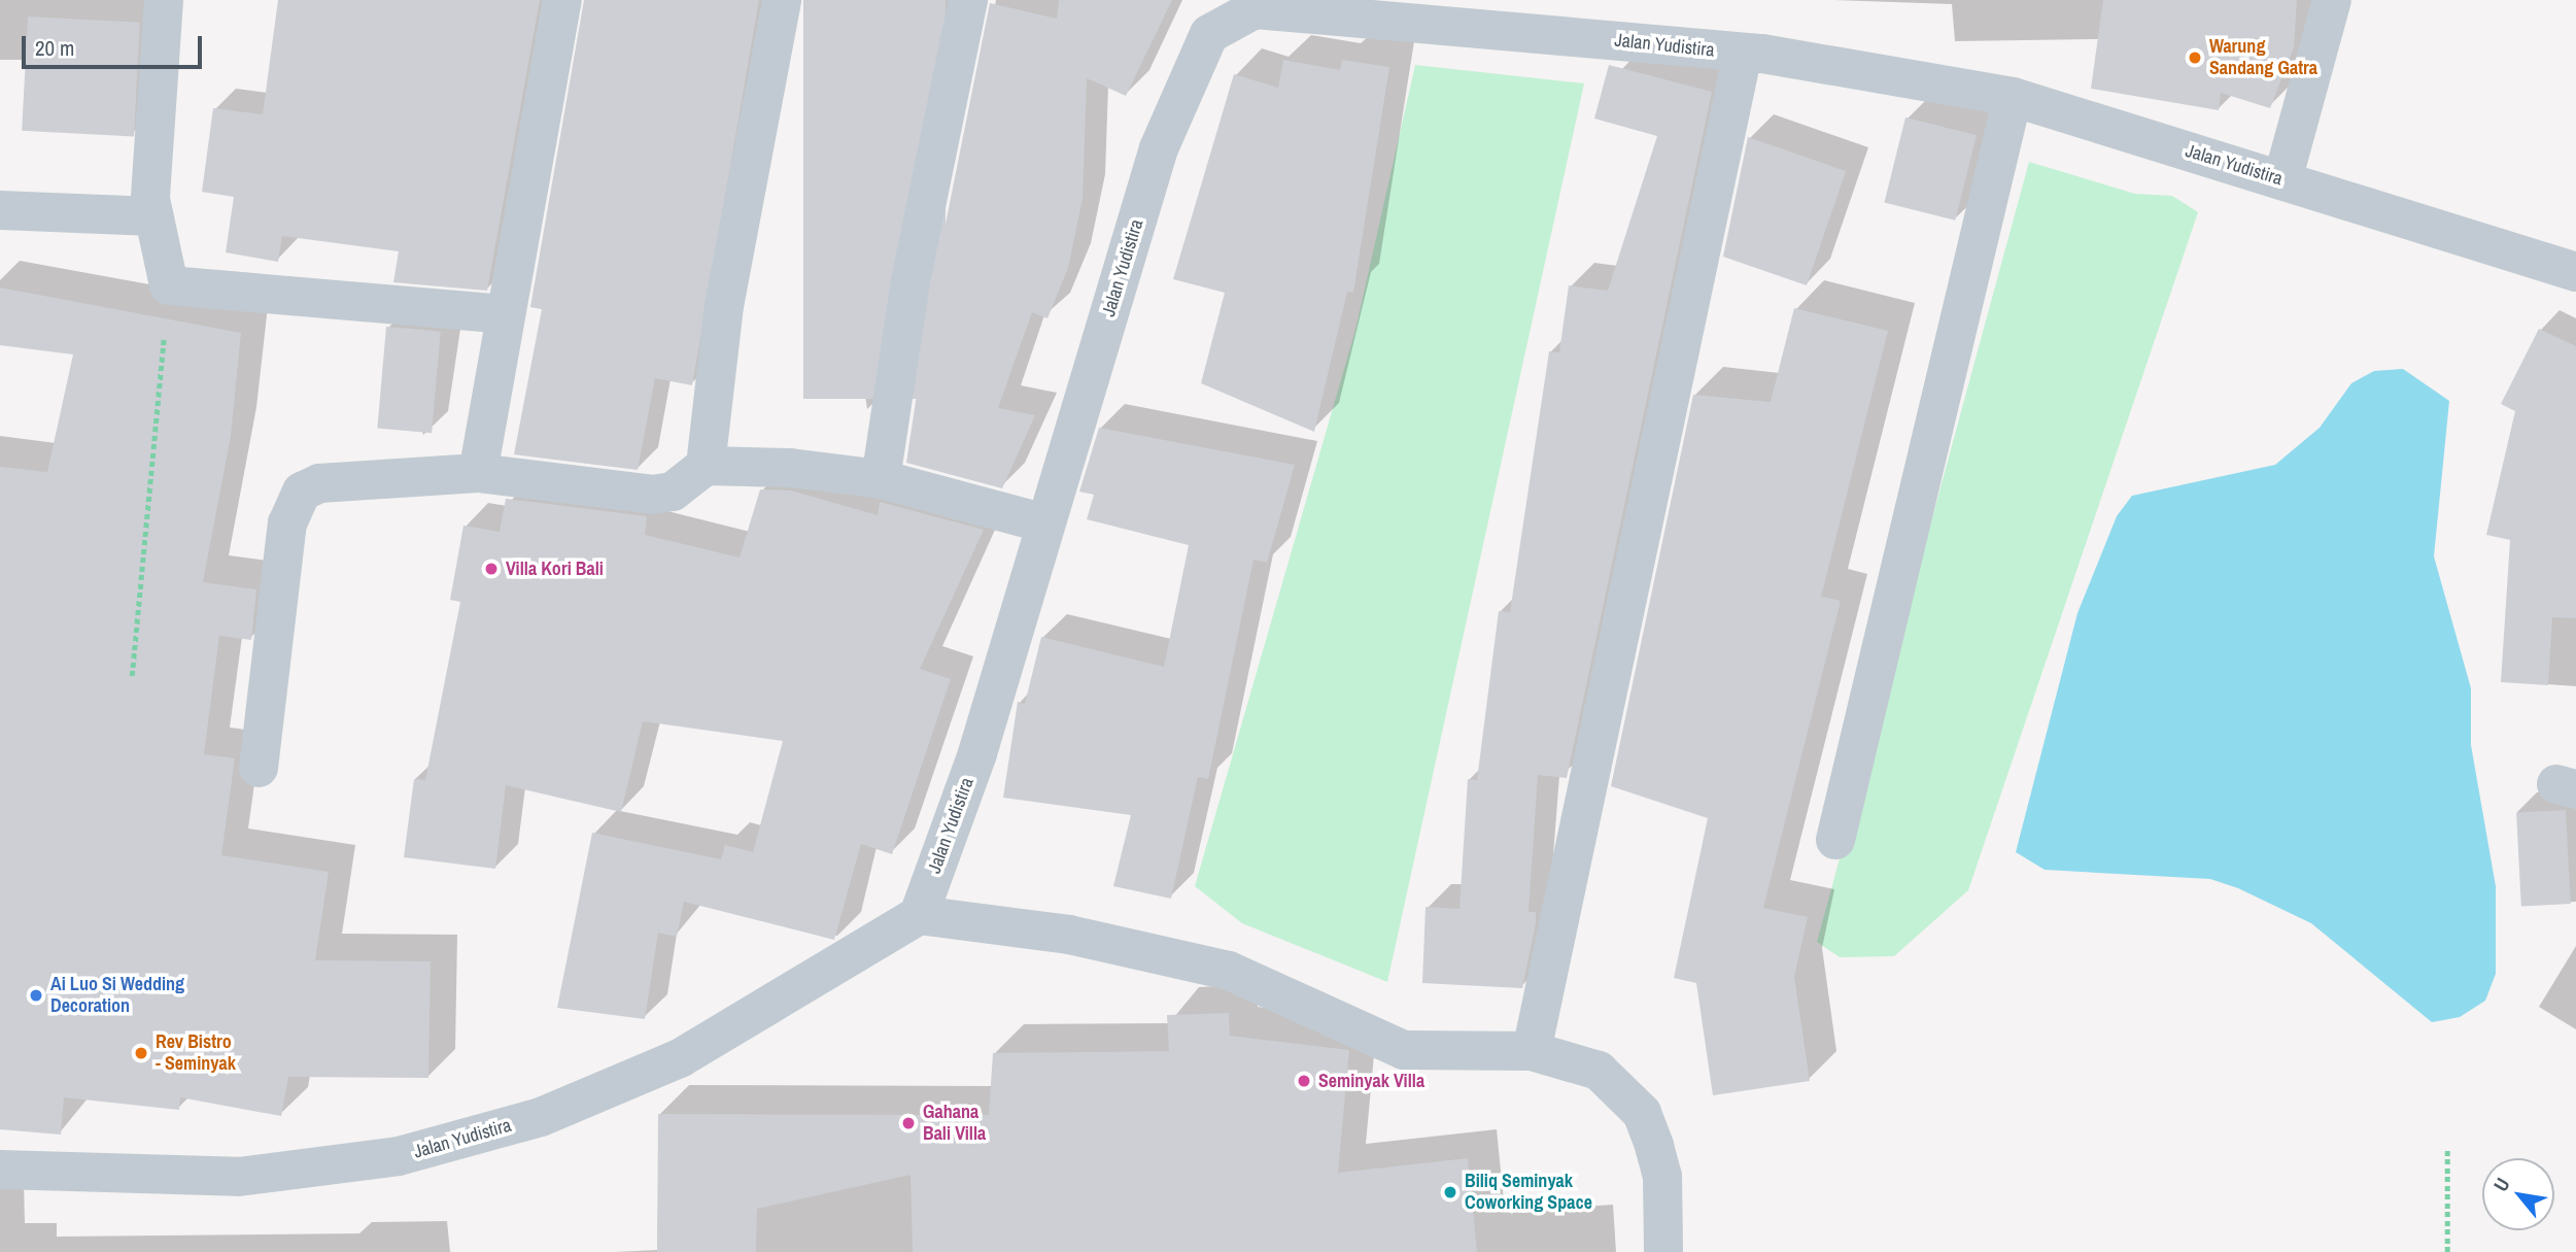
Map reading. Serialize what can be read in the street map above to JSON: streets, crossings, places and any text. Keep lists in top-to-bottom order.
{
  "streets": {
    "street": ["Jalan Yudistira"]
  },
  "places": [
    "Warung Sandang Gatra",
    "Villa Kori Bali",
    "Ai Luo Si Wedding Decoration",
    "Rev Bistro - Seminyak",
    "Seminyak Villa",
    "Gahana Bali Villa",
    "Biliq Seminyak Coworking Space"
  ],
  "scale_bar": "20 m",
  "north": "top left"
}
